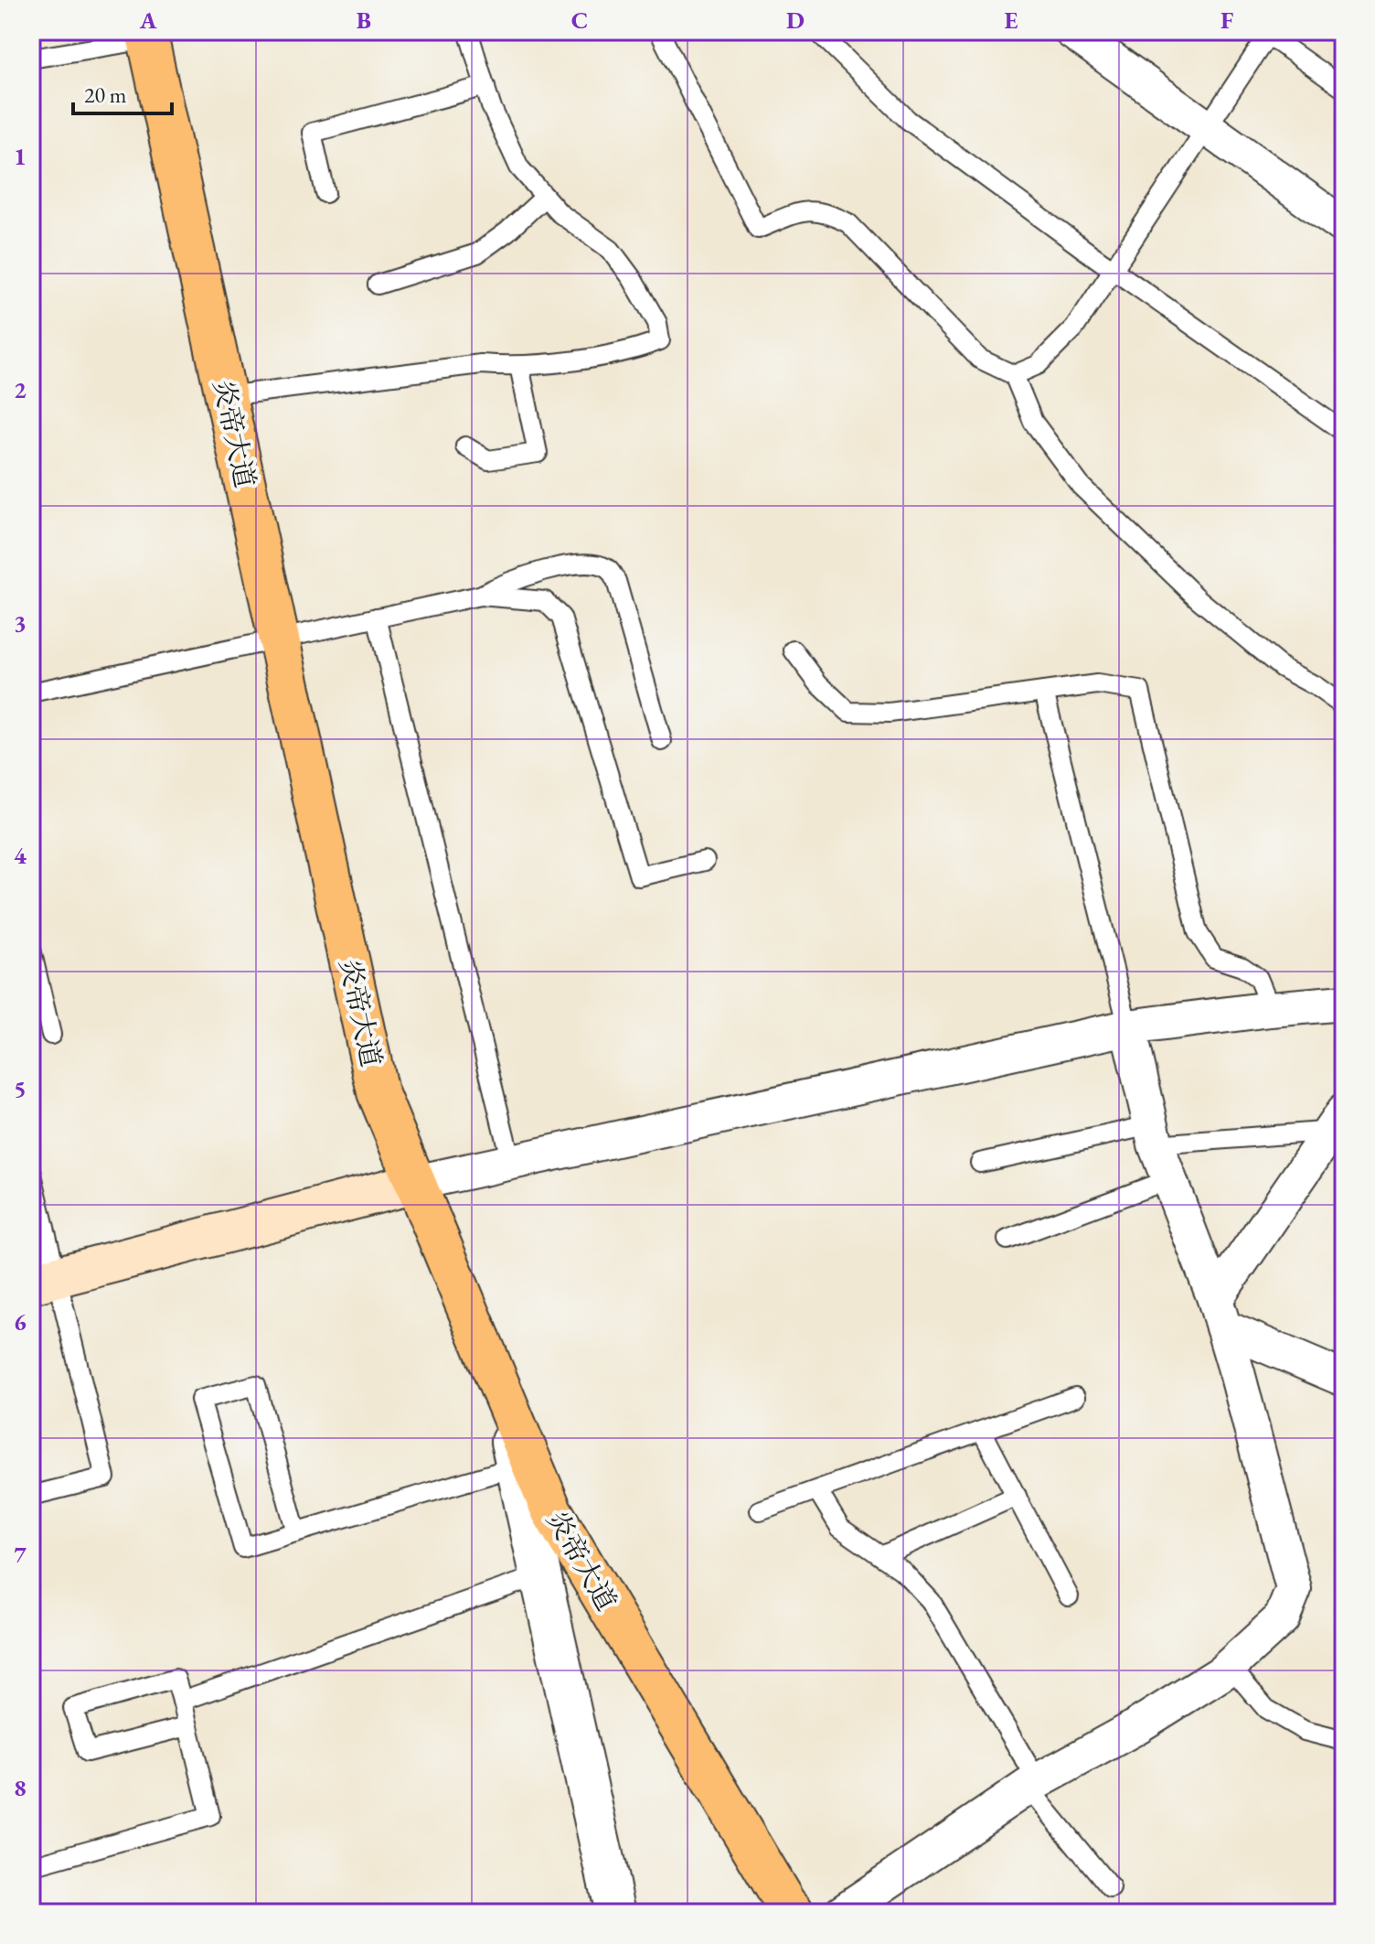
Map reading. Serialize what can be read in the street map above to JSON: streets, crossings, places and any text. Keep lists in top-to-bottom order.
{
  "streets": {
    "main road": ["炎帝大道"]
  },
  "scale_bar": "20 m",
  "grid": {
    "columns": [
      "A",
      "B",
      "C",
      "D",
      "E",
      "F"
    ],
    "rows": [
      "1",
      "2",
      "3",
      "4",
      "5",
      "6",
      "7",
      "8"
    ]
  }
}
